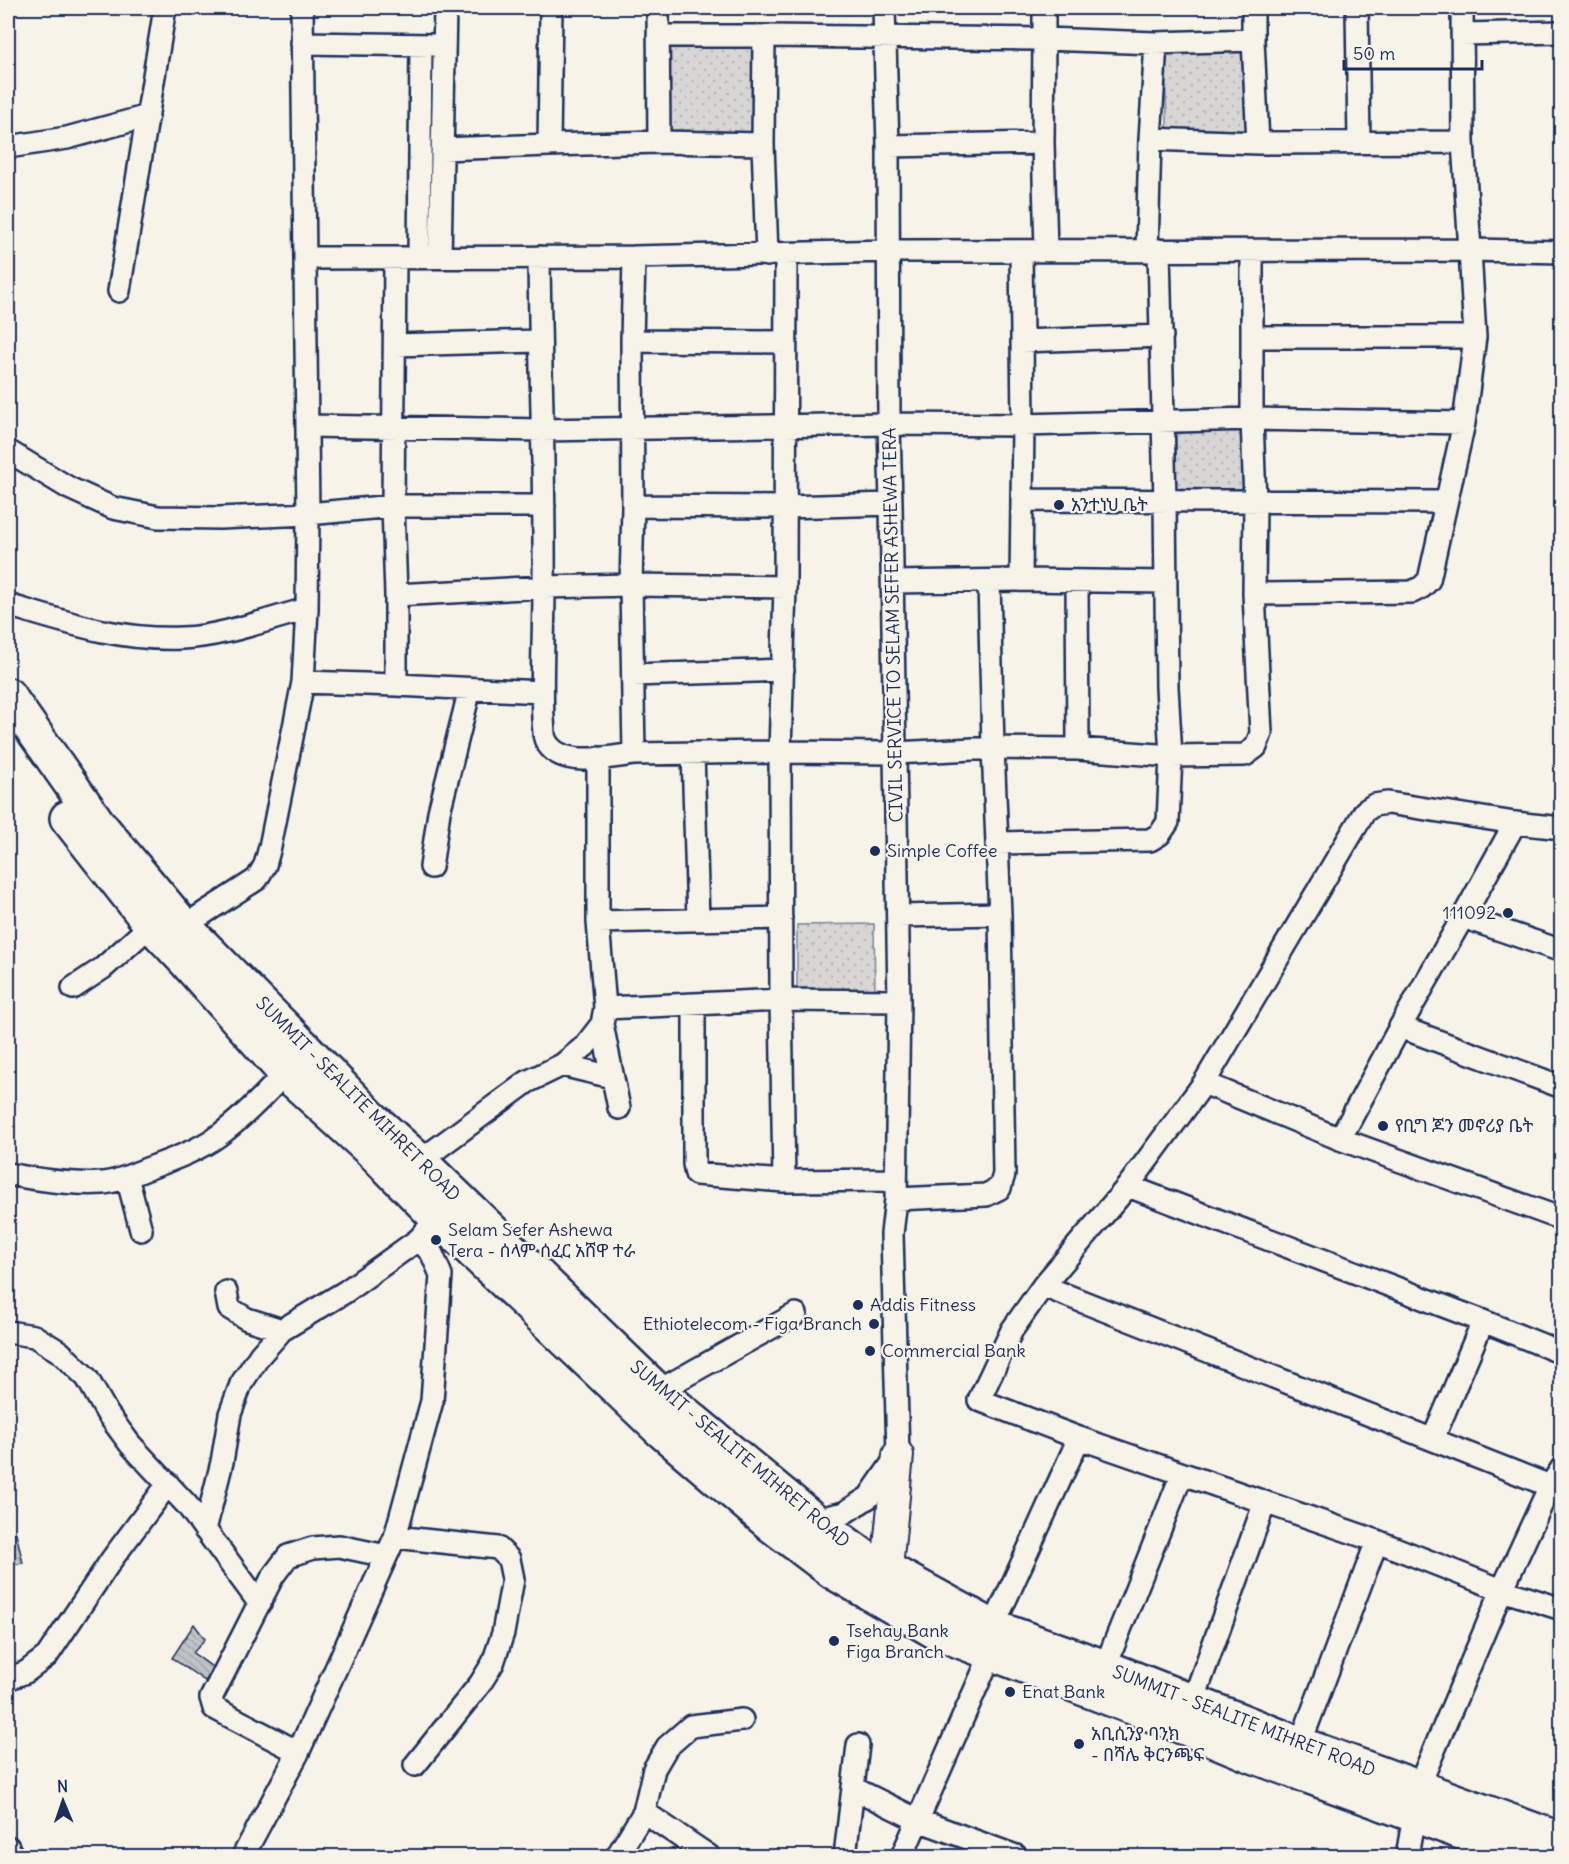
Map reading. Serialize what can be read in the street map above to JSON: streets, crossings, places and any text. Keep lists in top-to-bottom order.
{
  "streets": {
    "main road": ["SUMMIT - SEALITE MIHRET ROAD"],
    "street": ["CIVIL SERVICE TO SELAM SEFER ASHEWA TERA"]
  },
  "places": [
    "አንተነህ ቤት",
    "Simple Coffee",
    "111092",
    "የቢግ ጆን መኖሪያ ቤት",
    "Selam Sefer Ashewa Tera - ሰላም ሰፈር አሸዋ ተራ",
    "Addis Fitness",
    "Ethiotelecom - Figa Branch",
    "Commercial Bank",
    "Tsehay Bank Figa Branch",
    "Enat Bank",
    "አቢሲንያ ባንክ - በሻሌ ቅርንጫፍ"
  ],
  "scale_bar": "50 m",
  "north": "top"
}
